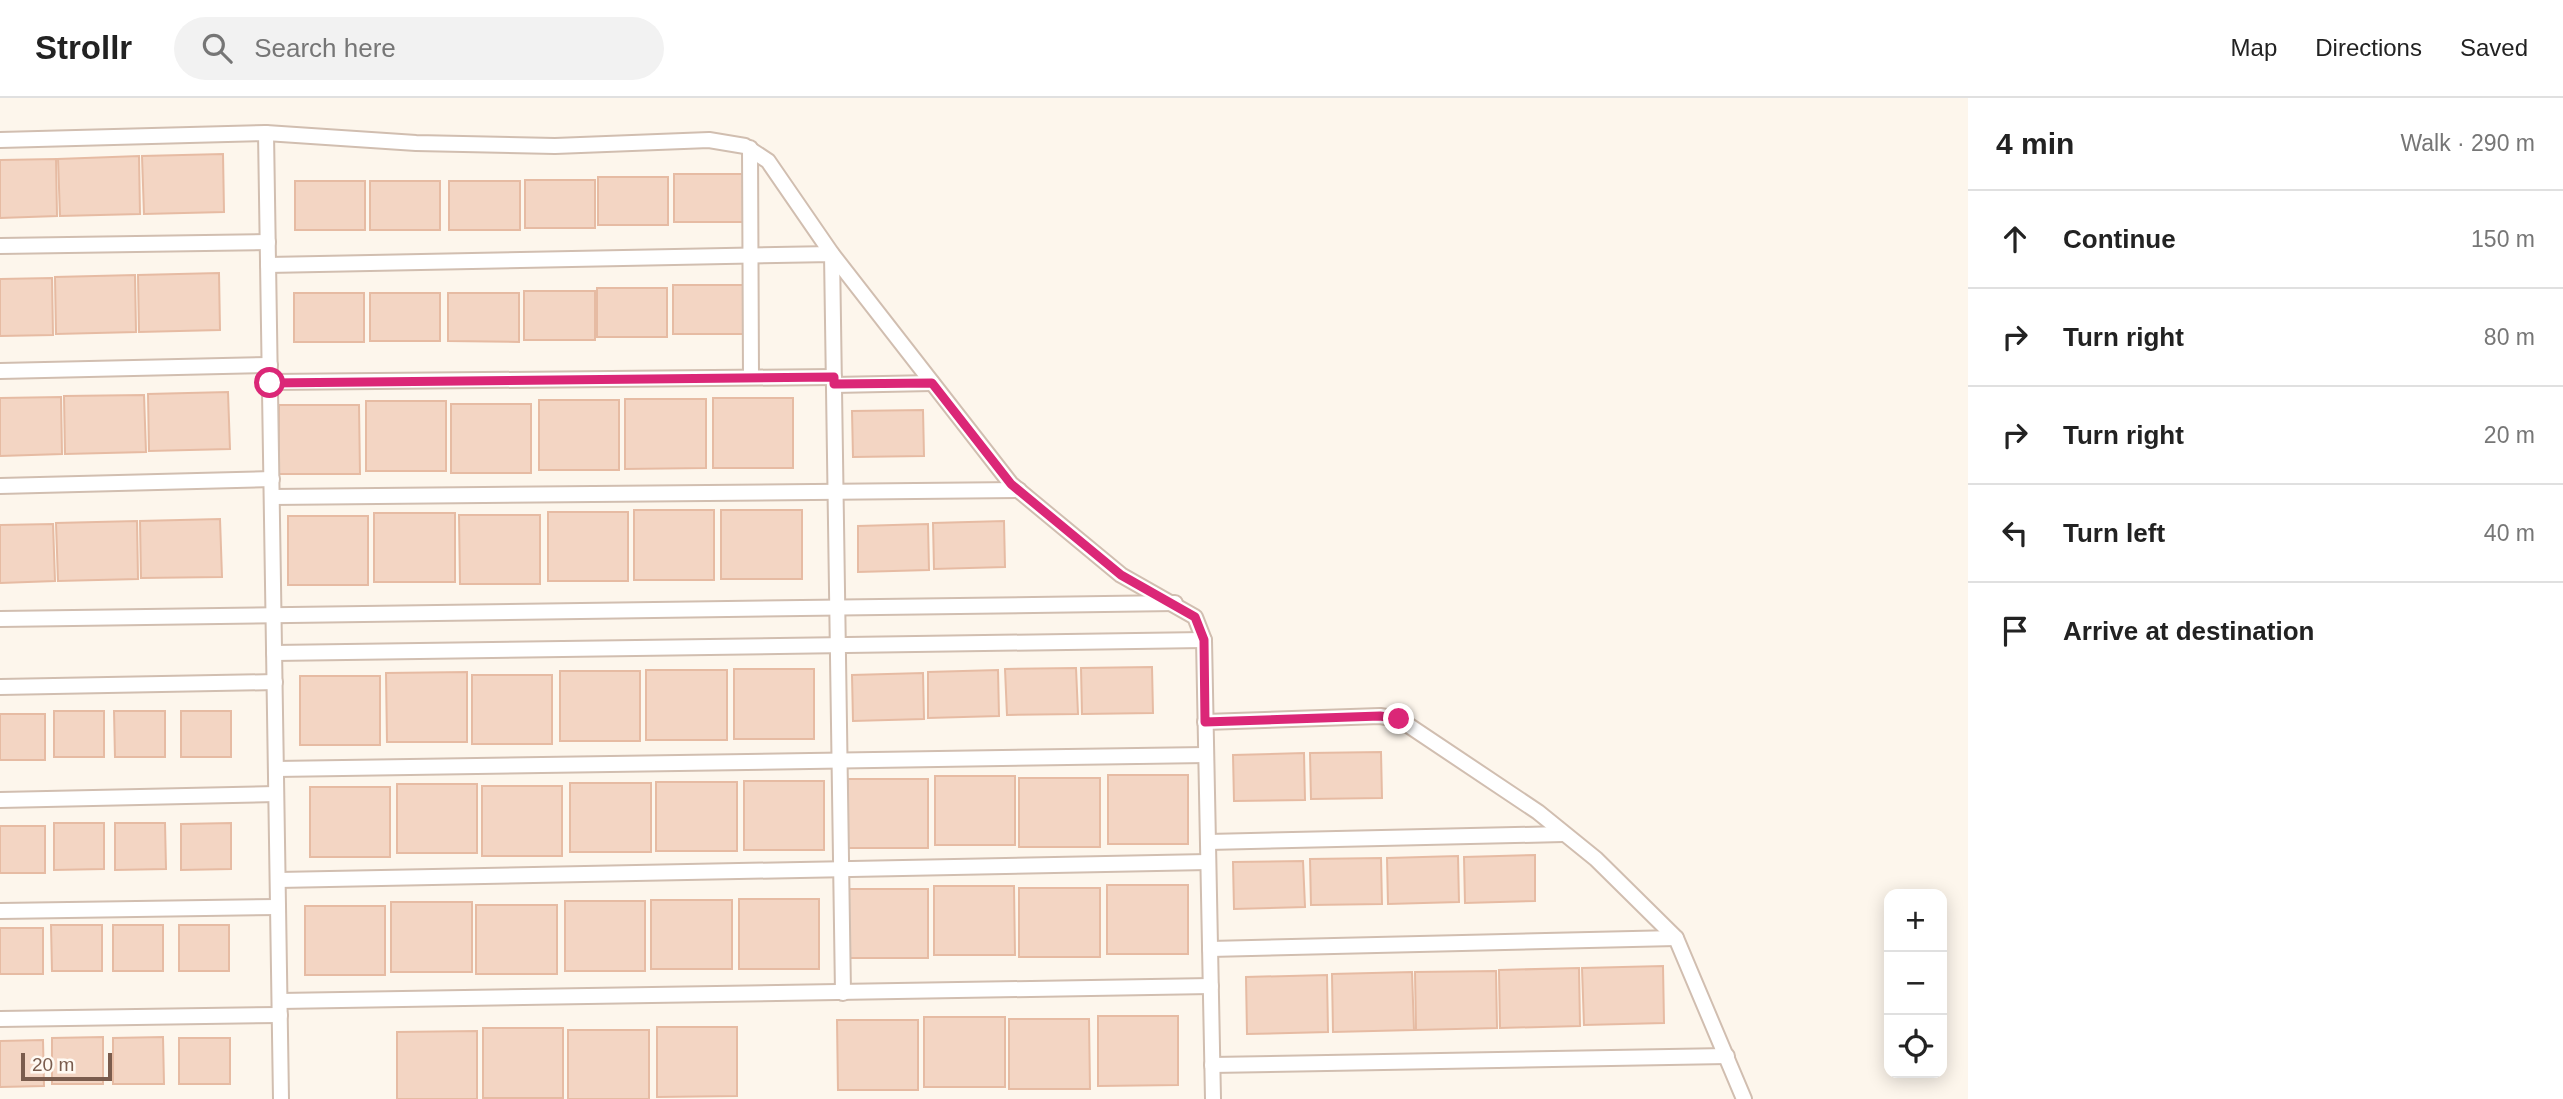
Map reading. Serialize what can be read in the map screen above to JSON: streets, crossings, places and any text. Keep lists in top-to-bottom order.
{
  "scale_bar": "20 m",
  "page": {
    "header": "Strollr",
    "search": "Search here",
    "nav": ["Map", "Directions", "Saved"],
    "heading": ["4 min", "Walk · 290 m"],
    "list": [
      ["Continue", "150 m"],
      ["Turn right", "80 m"],
      ["Turn right", "20 m"],
      ["Turn left", "40 m"],
      "Arrive at destination"
    ],
    "map_buttons": ["+", "−"],
    "scale": "20 m"
  }
}
